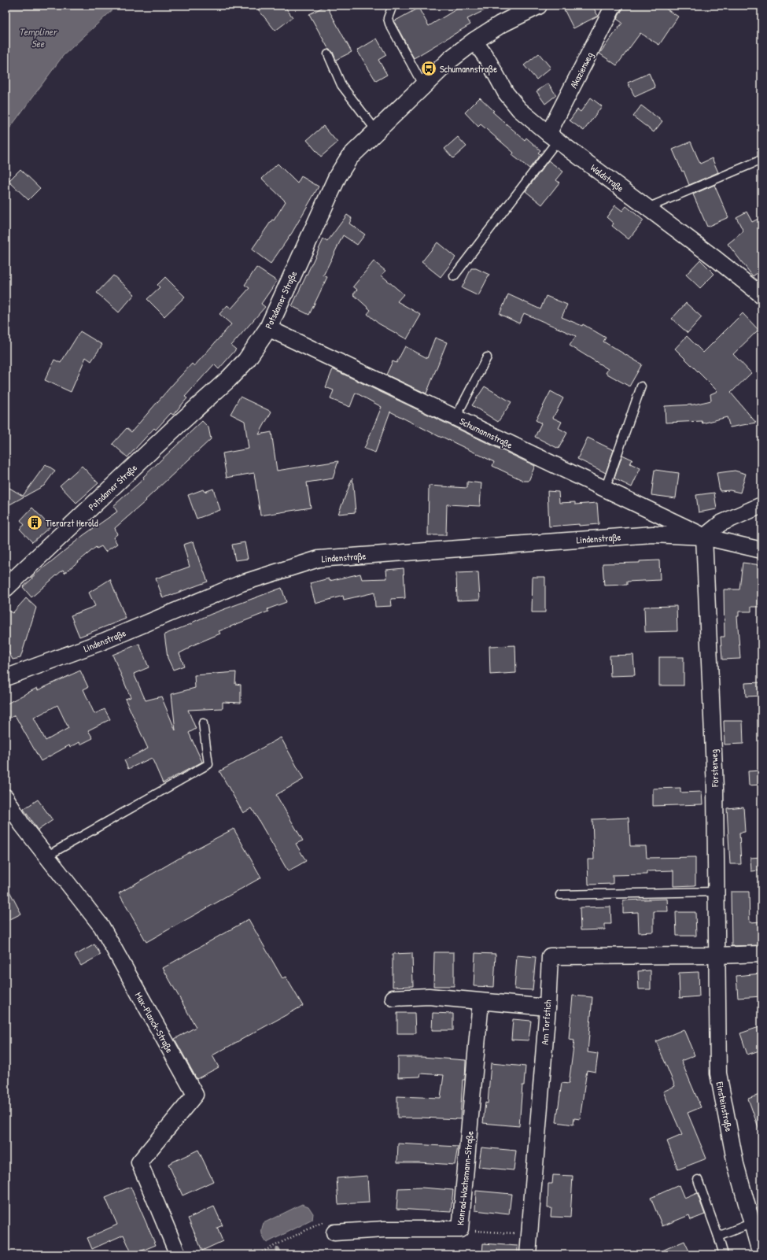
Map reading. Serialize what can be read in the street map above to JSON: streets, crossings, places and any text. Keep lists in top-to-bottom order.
{
  "streets": {
    "street": [
      "Akazienweg",
      "Waldstraße",
      "Potsdamer Straße",
      "Schumannstraße",
      "Lindenstraße",
      "Försterweg",
      "Max-Planck-Straße",
      "Am Torfstich",
      "Einsteinstraße",
      "Konrad-Wachsmann-Straße"
    ]
  },
  "crossings": [
    ["Akazienweg", "Waldstraße"],
    ["Waldstraße", "Potsdamer Straße"],
    ["Potsdamer Straße", "Schumannstraße"],
    ["Schumannstraße", "Lindenstraße"],
    ["Schumannstraße", "Försterweg"],
    ["Lindenstraße", "Försterweg"],
    ["Försterweg", "Am Torfstich"],
    ["Försterweg", "Einsteinstraße"],
    ["Am Torfstich", "Einsteinstraße"]
  ],
  "water": ["Templiner See"],
  "places": {
    "bus stop": ["Schumannstraße"],
    "building": ["Tierarzt Herold"]
  }
}
